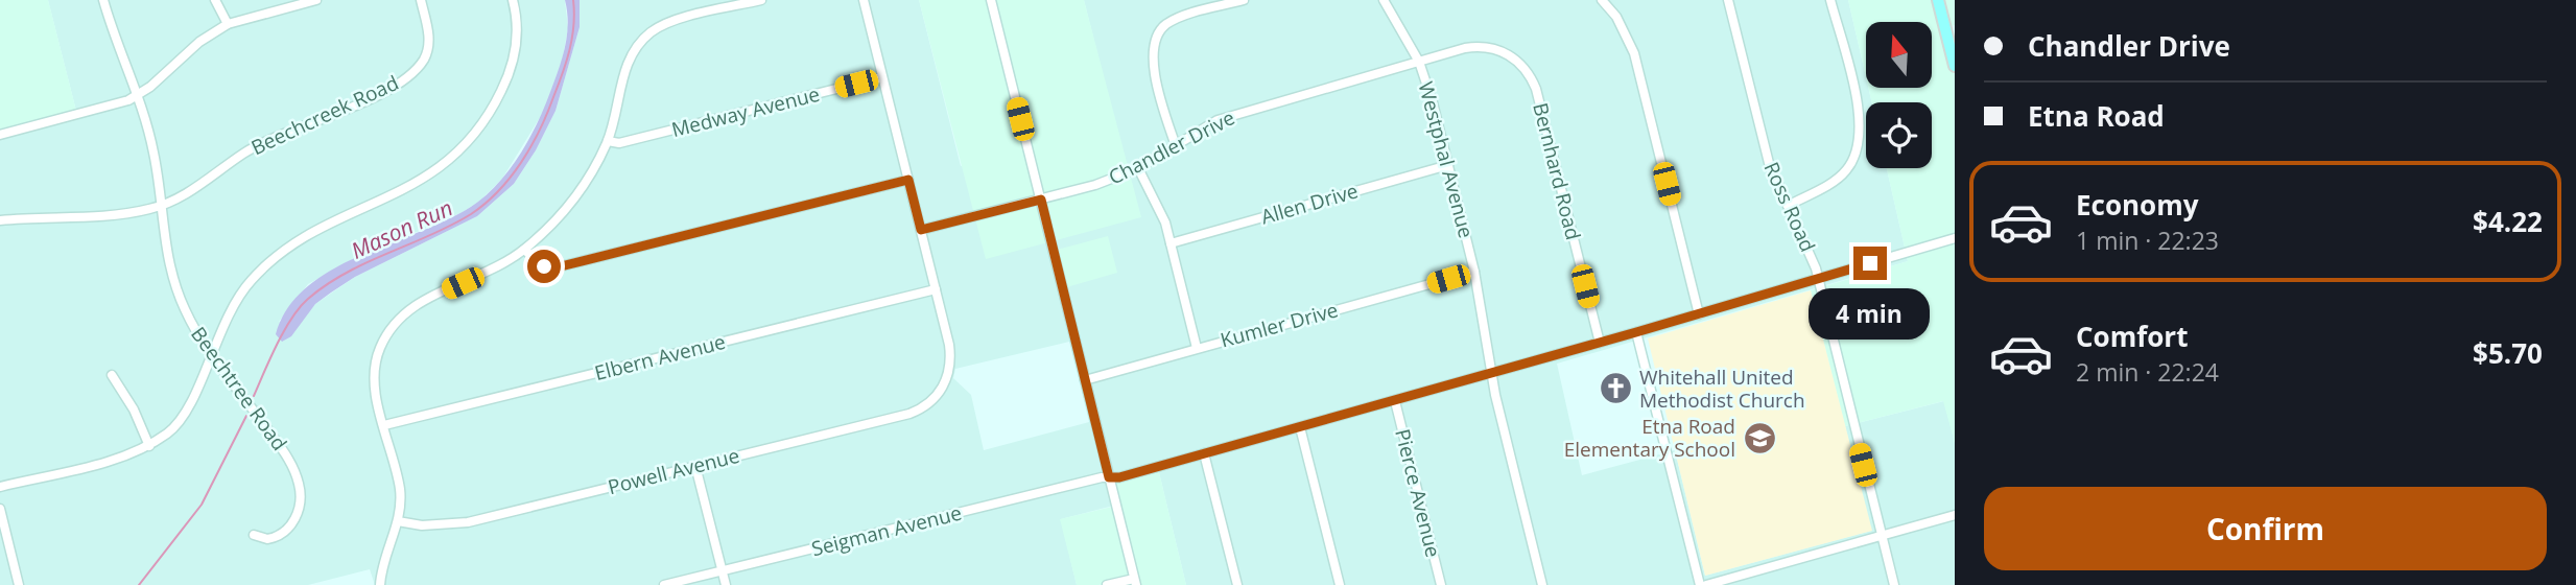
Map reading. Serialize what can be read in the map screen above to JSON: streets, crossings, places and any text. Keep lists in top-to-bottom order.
{
  "streets": {
    "street": [
      "Medway Avenue",
      "Beechcreek Road",
      "Chandler Drive",
      "Westphal Avenue",
      "Bernhard Road",
      "Allen Drive",
      "Ross Road",
      "Kumler Drive",
      "Elbern Avenue",
      "Beechtree Road",
      "Powell Avenue",
      "Pierce Avenue",
      "Seigman Avenue"
    ]
  },
  "crossings": [
    ["Beechcreek Road", "Beechtree Road"],
    ["Chandler Drive", "Westphal Avenue"],
    ["Chandler Drive", "Bernhard Road"],
    ["Westphal Avenue", "Allen Drive"],
    ["Westphal Avenue", "Kumler Drive"],
    ["Westphal Avenue", "Seigman Avenue"],
    ["Bernhard Road", "Seigman Avenue"],
    ["Ross Road", "Seigman Avenue"],
    ["Elbern Avenue", "Powell Avenue"],
    ["Pierce Avenue", "Seigman Avenue"]
  ],
  "water": ["Mason Run"],
  "places": {
    "church": ["Whitehall United Methodist Church"],
    "school or university": ["Etna Road Elementary School"]
  },
  "north": "top",
  "page": {
    "banner": ["Chandler Drive", "Etna Road"],
    "list": [
      {
        "name": "Economy",
        "note": "1 min · 22:23",
        "value": "$4.22"
      },
      {
        "name": "Comfort",
        "note": "2 min · 22:24",
        "value": "$5.70"
      }
    ],
    "bubble": "4 min",
    "buttons": "Confirm"
  }
}
